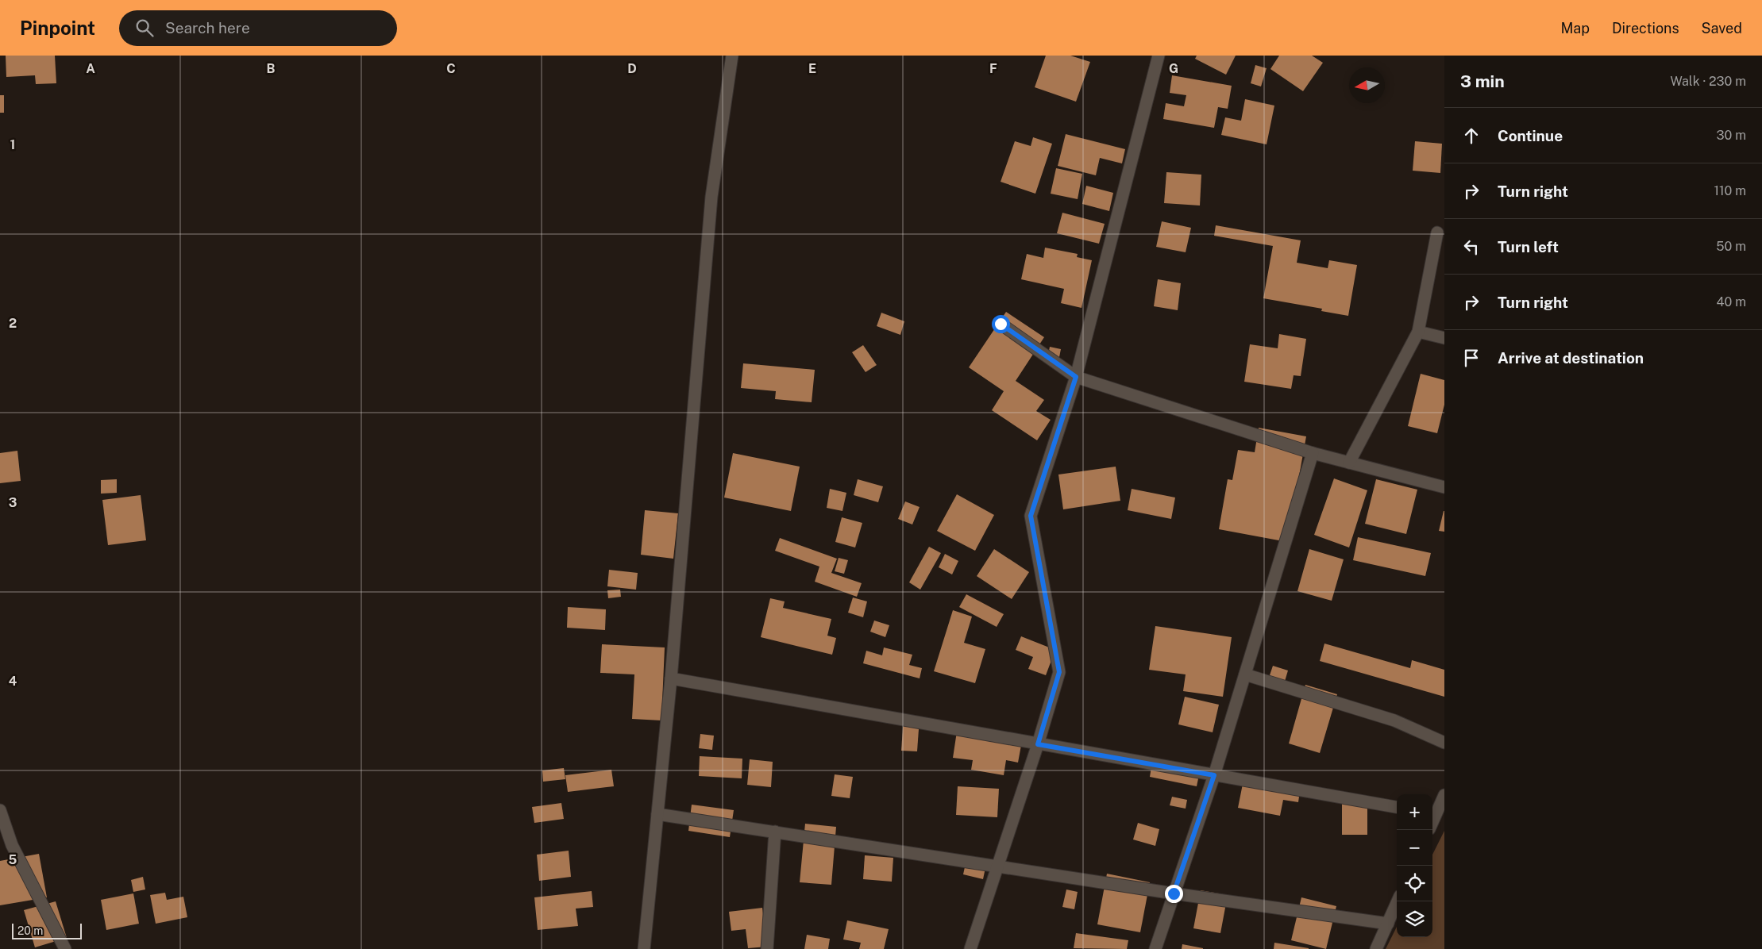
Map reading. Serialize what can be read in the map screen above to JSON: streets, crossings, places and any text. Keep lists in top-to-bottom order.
{
  "scale_bar": "20 m",
  "north": "left",
  "page": {
    "header": "Pinpoint",
    "search": "Search here",
    "nav": ["Map", "Directions", "Saved"],
    "heading": ["3 min", "Walk · 230 m"],
    "list": [
      ["Continue", "30 m"],
      ["Turn right", "110 m"],
      ["Turn left", "50 m"],
      ["Turn right", "40 m"],
      "Arrive at destination"
    ],
    "map_buttons": ["+", "−"],
    "scale": "20 m"
  },
  "grid": {
    "columns": [
      "A",
      "B",
      "C",
      "D",
      "E",
      "F",
      "G"
    ],
    "rows": [
      "1",
      "2",
      "3",
      "4",
      "5"
    ]
  }
}
